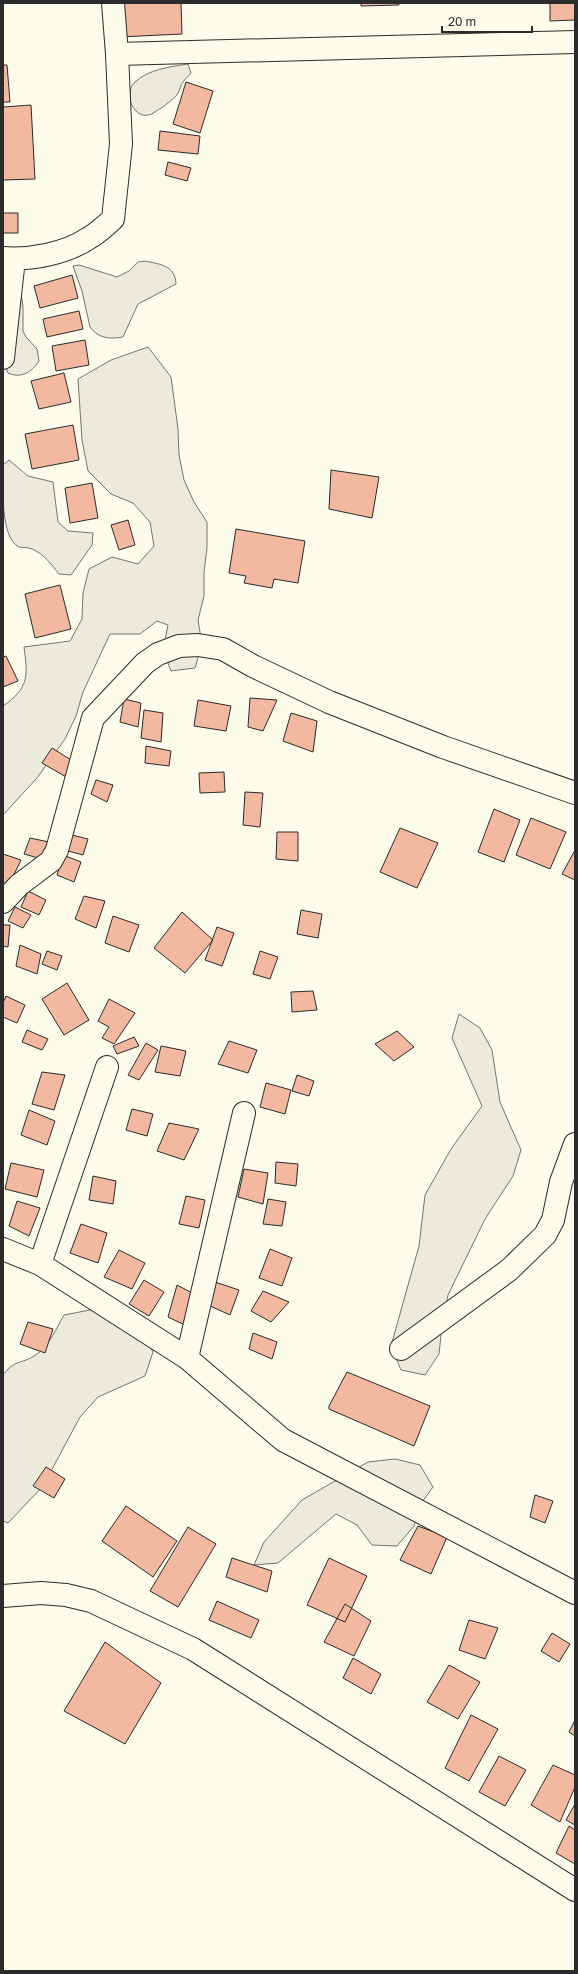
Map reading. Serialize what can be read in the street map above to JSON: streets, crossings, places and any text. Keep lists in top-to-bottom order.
{
  "scale_bar": "20 m"
}
